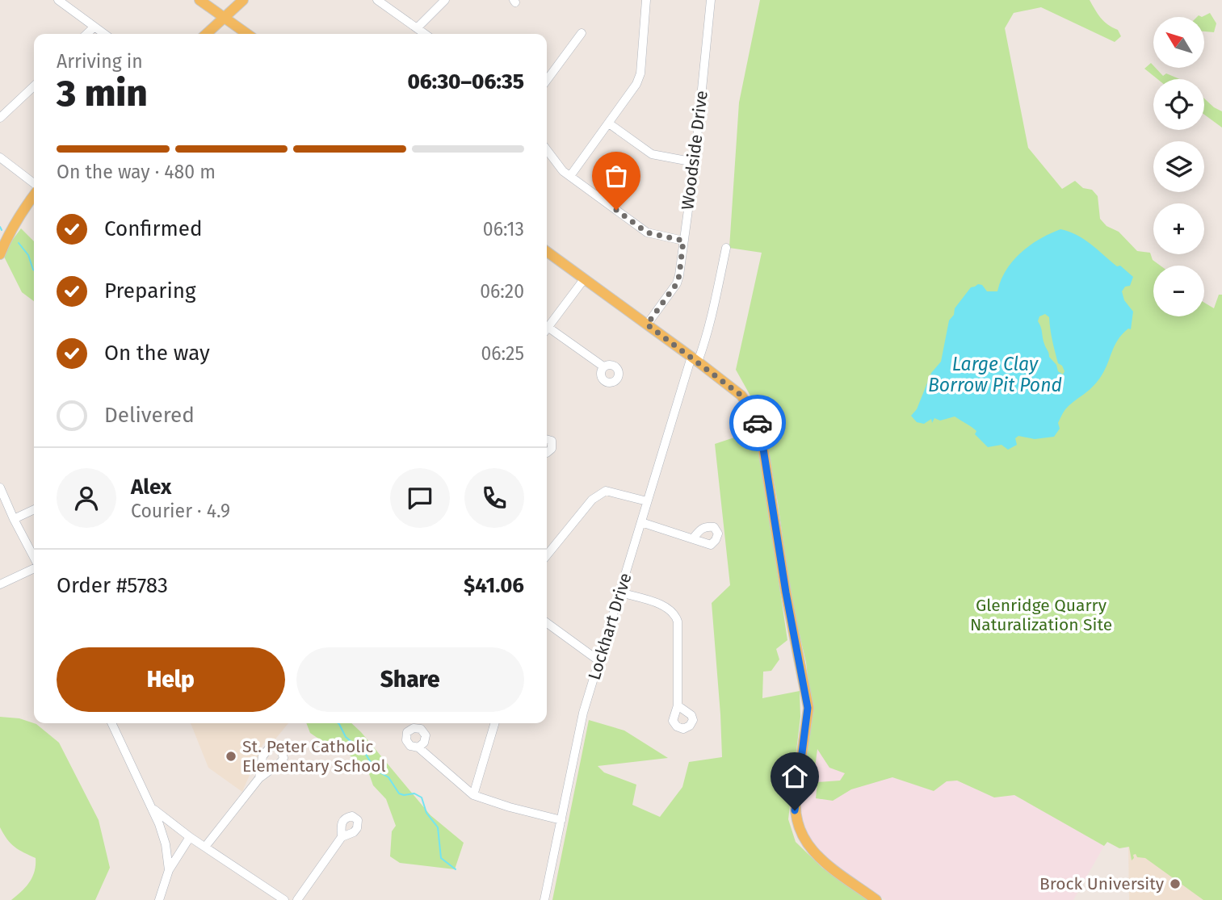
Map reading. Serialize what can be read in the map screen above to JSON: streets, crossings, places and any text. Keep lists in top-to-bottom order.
{
  "streets": {
    "street": ["Woodside Drive", "Lockhart Drive"]
  },
  "water": ["Large Clay Borrow Pit Pond"],
  "parks": ["Glenridge Quarry Naturalization Site"],
  "places": ["St. Peter Catholic Elementary School", "Brock University"],
  "north": "top left",
  "page": {
    "map_buttons": ["+", "−"],
    "heading": ["3 min", "Arriving in", "06:30–06:35"],
    "panel": [
      "Alex",
      "Courier · 4.9",
      "Order #5783",
      "$41.06"
    ],
    "bar": "On the way · 480 m",
    "list": [
      ["Confirmed", "06:13"],
      ["Preparing", "06:20"],
      ["On the way", "06:25"],
      "Delivered"
    ],
    "buttons": ["Help", "Share"]
  }
}
